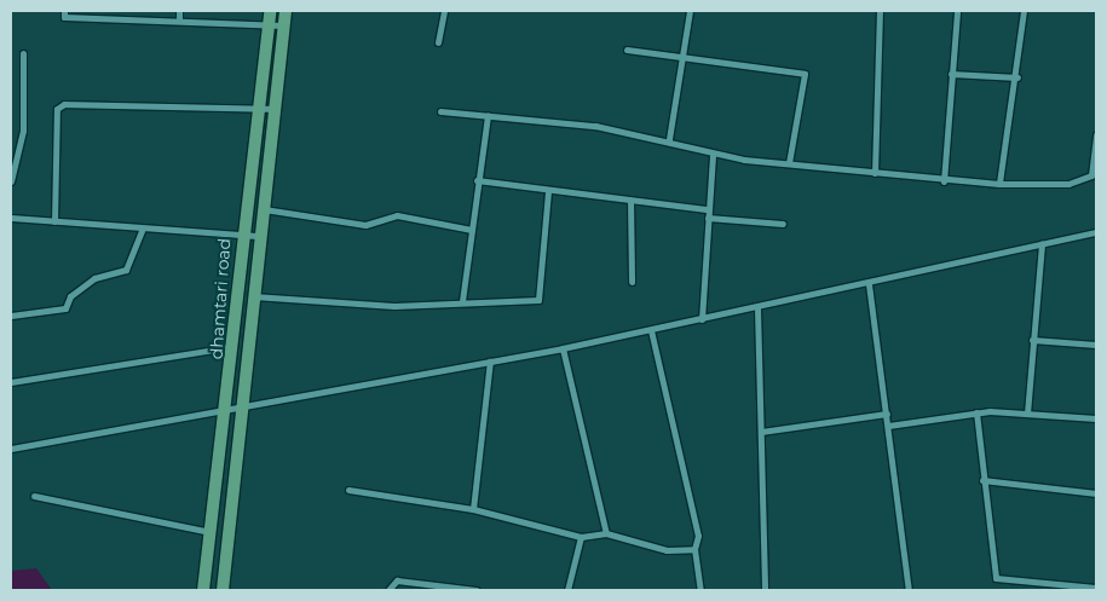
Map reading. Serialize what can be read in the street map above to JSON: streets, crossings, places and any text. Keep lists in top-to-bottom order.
{
  "streets": {
    "main road": ["dhamtari road"]
  }
}
